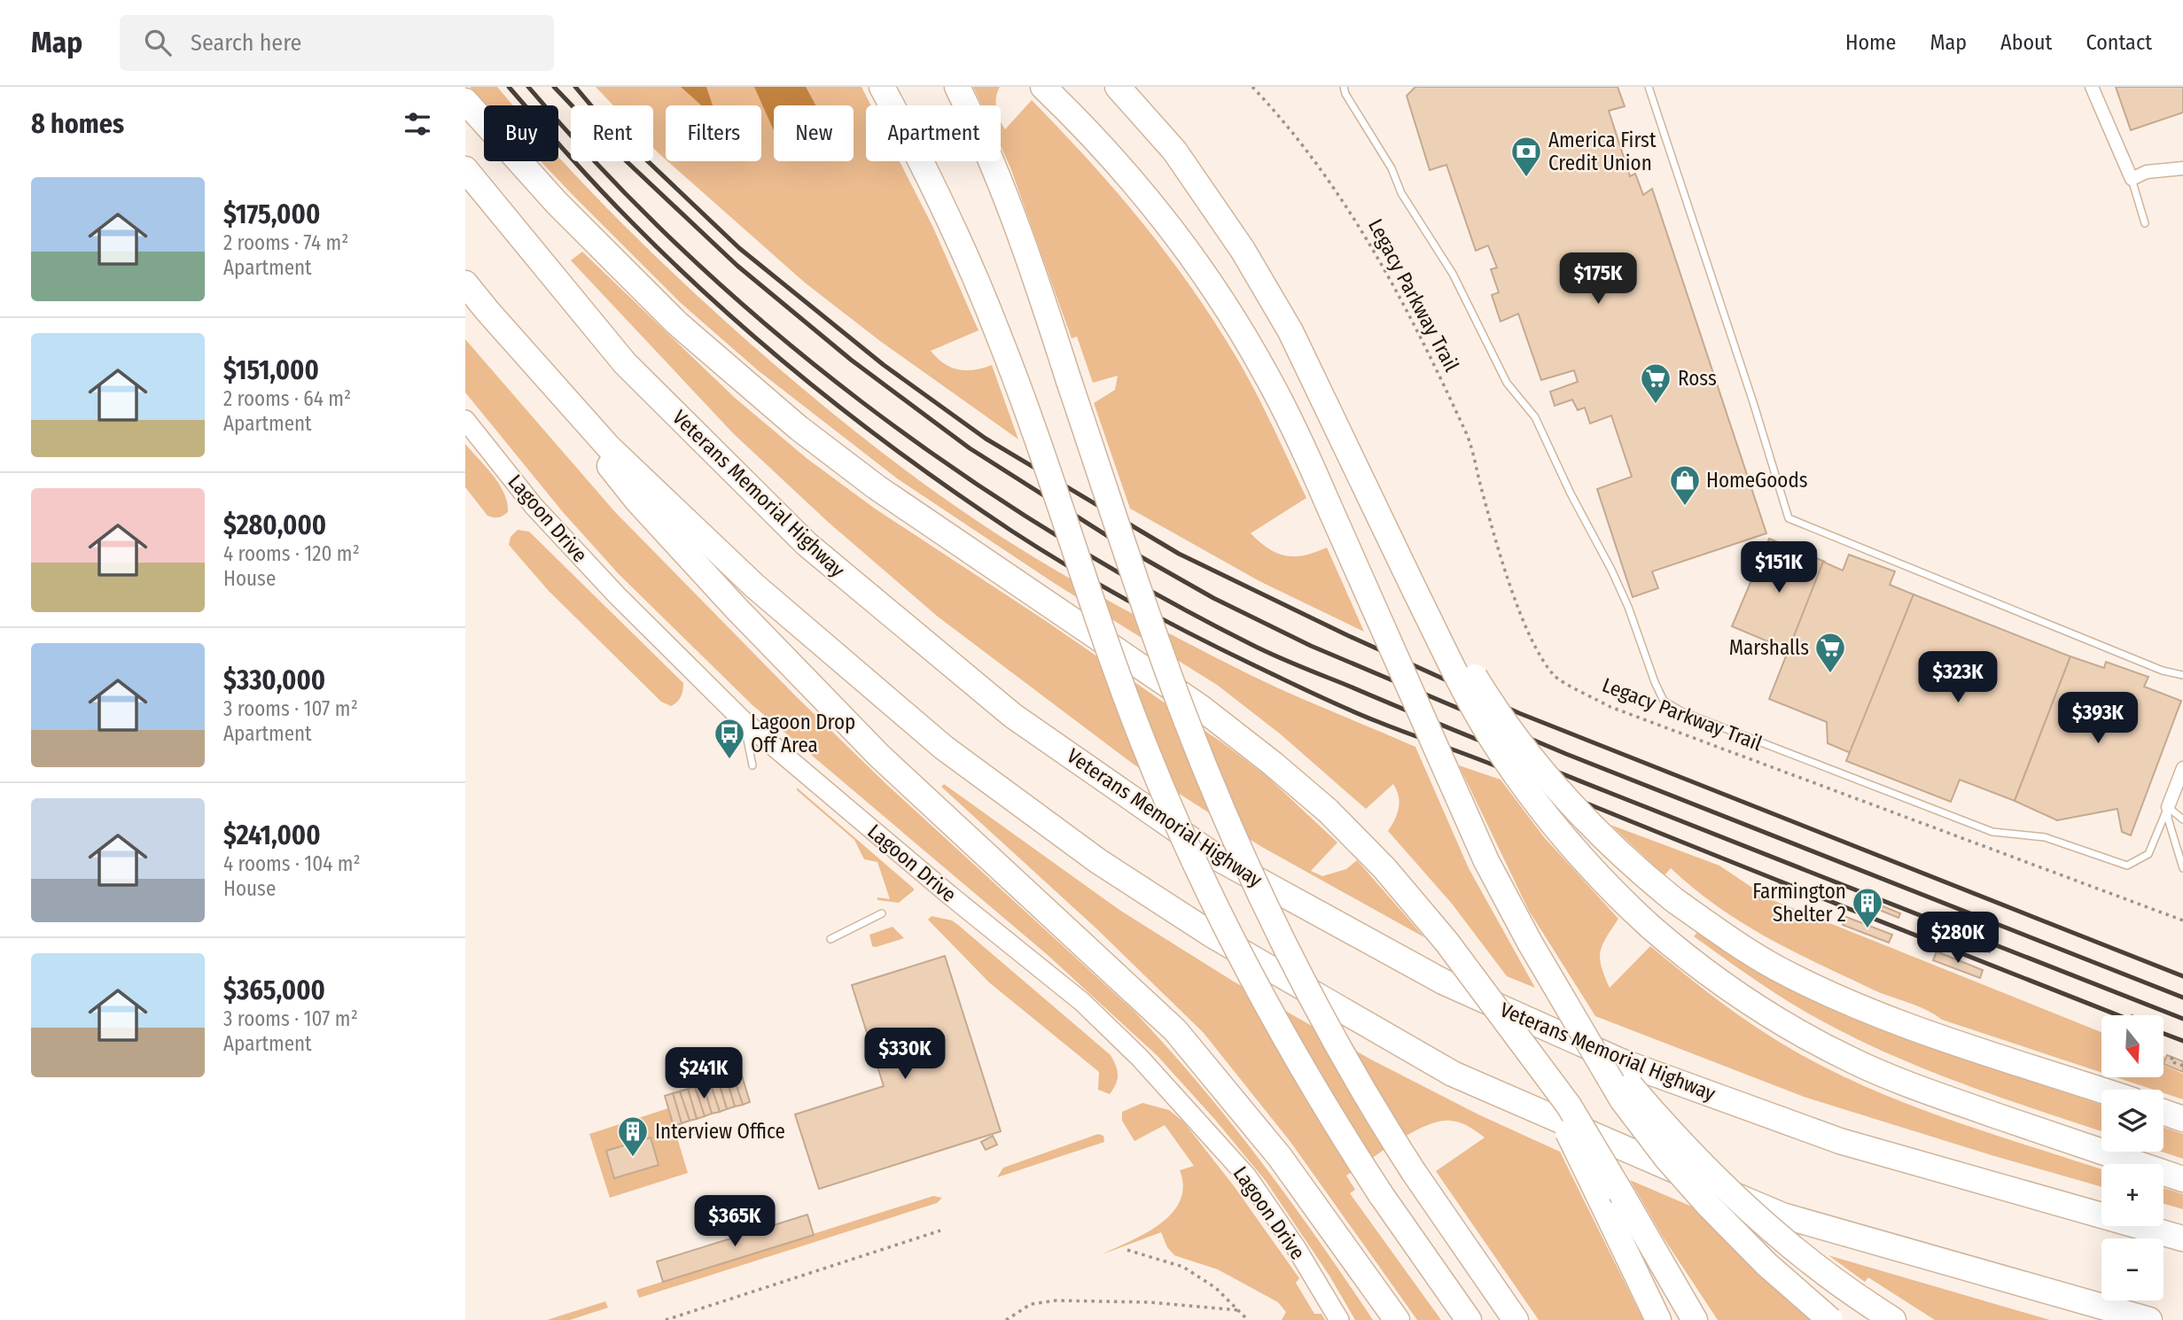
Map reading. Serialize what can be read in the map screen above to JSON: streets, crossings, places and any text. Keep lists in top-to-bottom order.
{
  "streets": {
    "highway": ["Veterans Memorial Highway"],
    "street": ["Lagoon Drive"],
    "path": ["Legacy Parkway Trail"]
  },
  "places": {
    "bank": ["America First Credit Union"],
    "supermarket": ["Ross", "Marshalls"],
    "shop": ["HomeGoods"],
    "bus stop": ["Lagoon Drop Off Area"],
    "building": ["Farmington Shelter 2", "Interview Office"]
  },
  "north": "bottom",
  "page": {
    "header": "Map",
    "search": "Search here",
    "nav": [
      "Home",
      "Map",
      "About",
      "Contact"
    ],
    "heading": "8 homes",
    "chip": [
      "Buy",
      "Rent",
      "Filters",
      "New",
      "Apartment"
    ],
    "list": [
      {
        "name": "$175,000",
        "note": "2 rooms · 74 m² · Apartment"
      },
      {
        "name": "$151,000",
        "note": "2 rooms · 64 m² · Apartment"
      },
      {
        "name": "$280,000",
        "note": "4 rooms · 120 m² · House"
      },
      {
        "name": "$330,000",
        "note": "3 rooms · 107 m² · Apartment"
      },
      {
        "name": "$241,000",
        "note": "4 rooms · 104 m² · House"
      },
      {
        "name": "$365,000",
        "note": "3 rooms · 107 m² · Apartment"
      }
    ],
    "price": [
      "$175K",
      "$151K",
      "$323K",
      "$393K",
      "$280K",
      "$330K",
      "$241K",
      "$365K"
    ],
    "map_buttons": ["+", "−"]
  }
}
